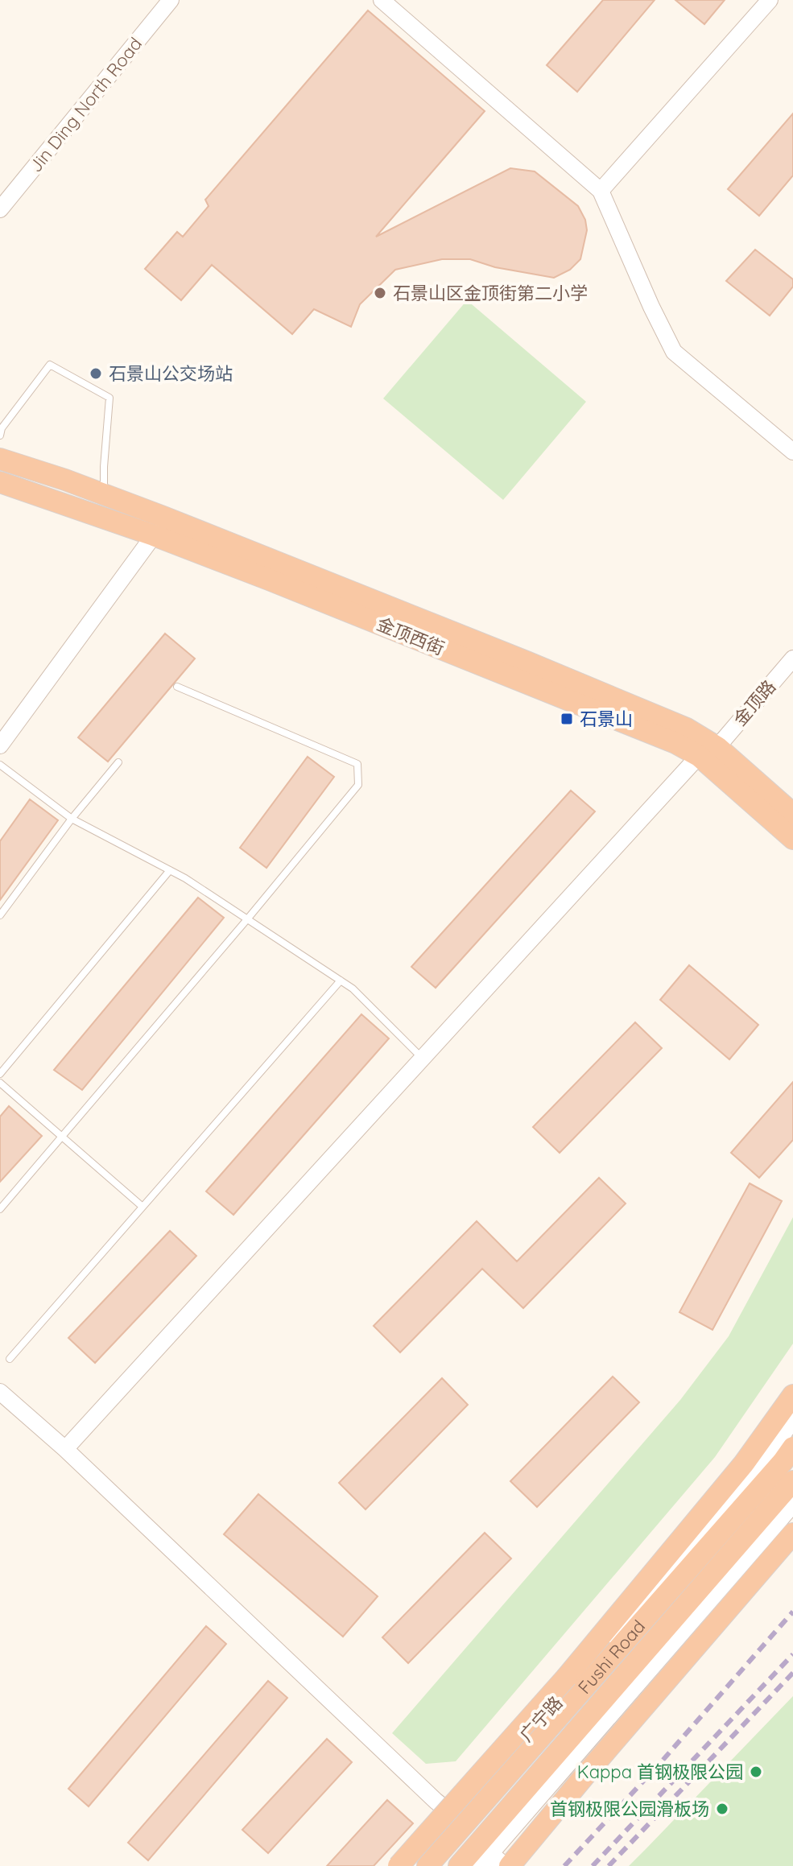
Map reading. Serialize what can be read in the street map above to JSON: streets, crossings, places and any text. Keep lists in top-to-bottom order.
{
  "streets": {
    "highway": ["金顶西街", "Fushi Road"],
    "street": ["Jin Ding North Road", "金顶路", "广宁路"]
  },
  "crossings": [
    ["金顶西街", "金顶路"]
  ],
  "places": {
    "other": [
      "石景山区金顶街第二小学",
      "石景山公交场站",
      "Kappa 首钢极限公园",
      "首钢极限公园滑板场"
    ],
    "transit": ["石景山"]
  }
}
